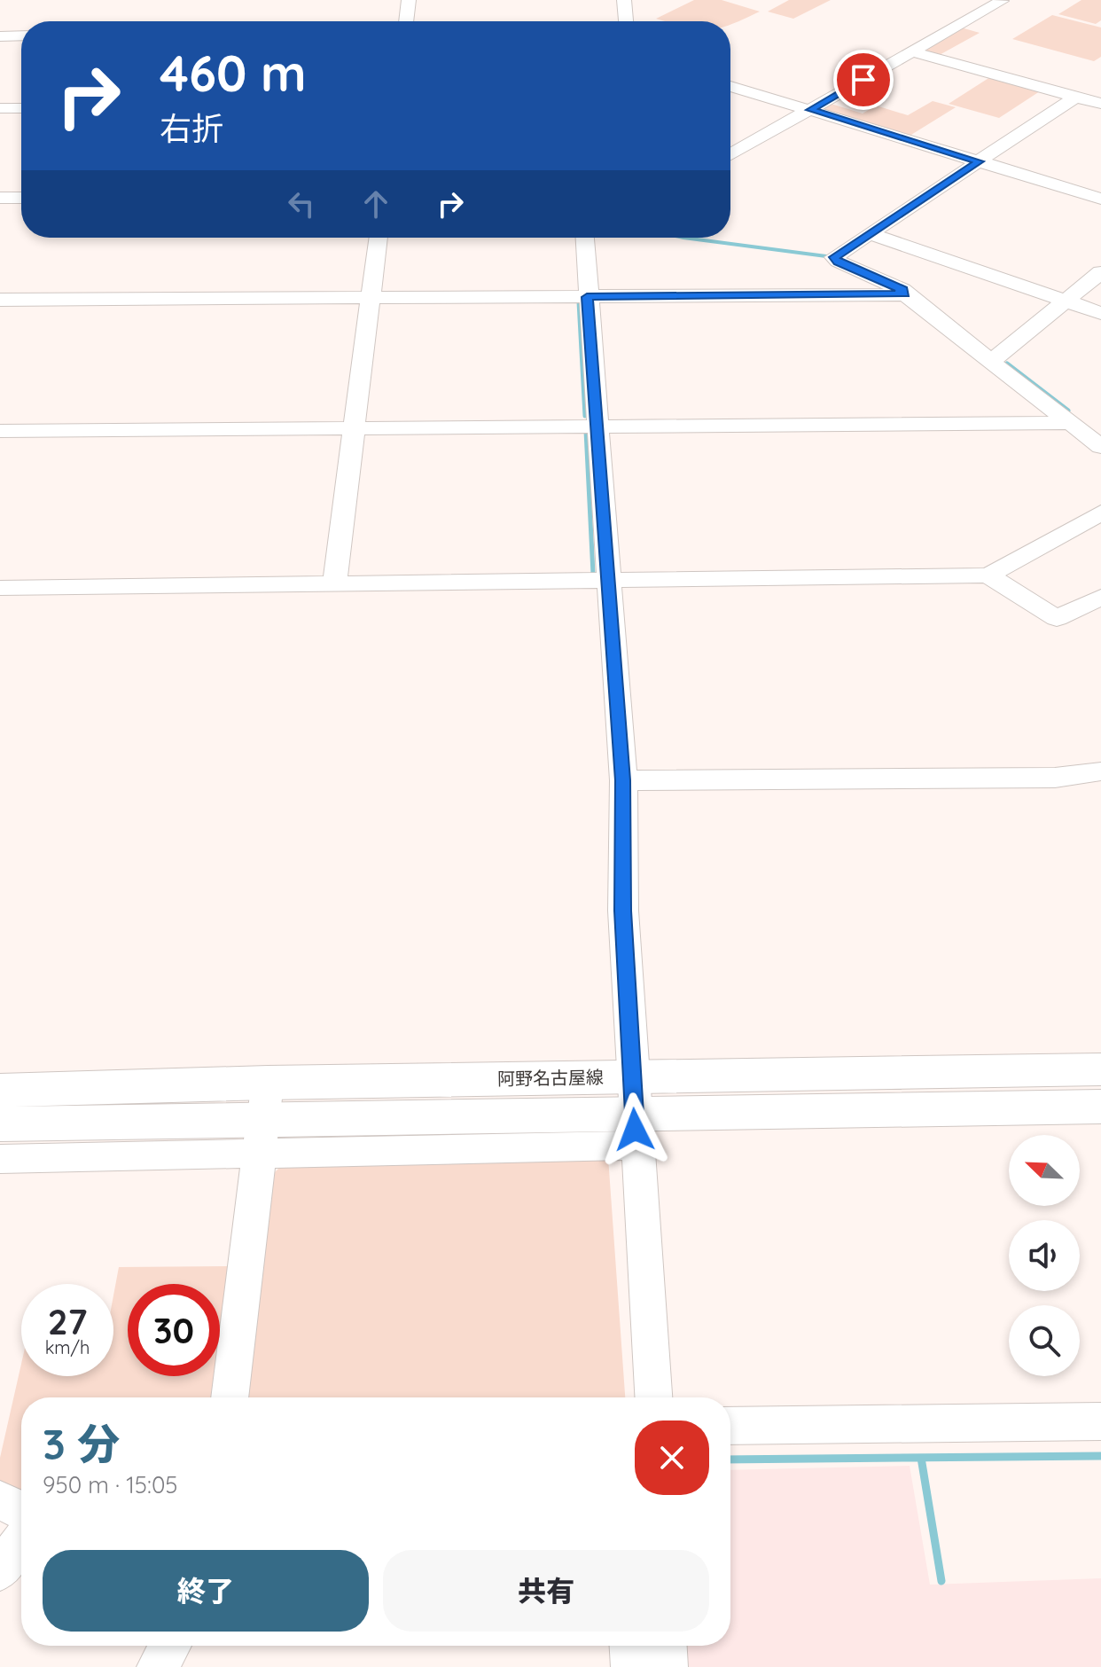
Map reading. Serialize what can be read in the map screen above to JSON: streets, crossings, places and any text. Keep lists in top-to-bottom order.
{
  "streets": {
    "main road": ["阿野名古屋線"]
  },
  "north": "top left",
  "page": {
    "turn": ["460 m", "右折"],
    "speed": "27 km/h",
    "limit": "30",
    "heading": ["3 分", "950 m · 15:05"],
    "buttons": ["終了", "共有"]
  }
}
